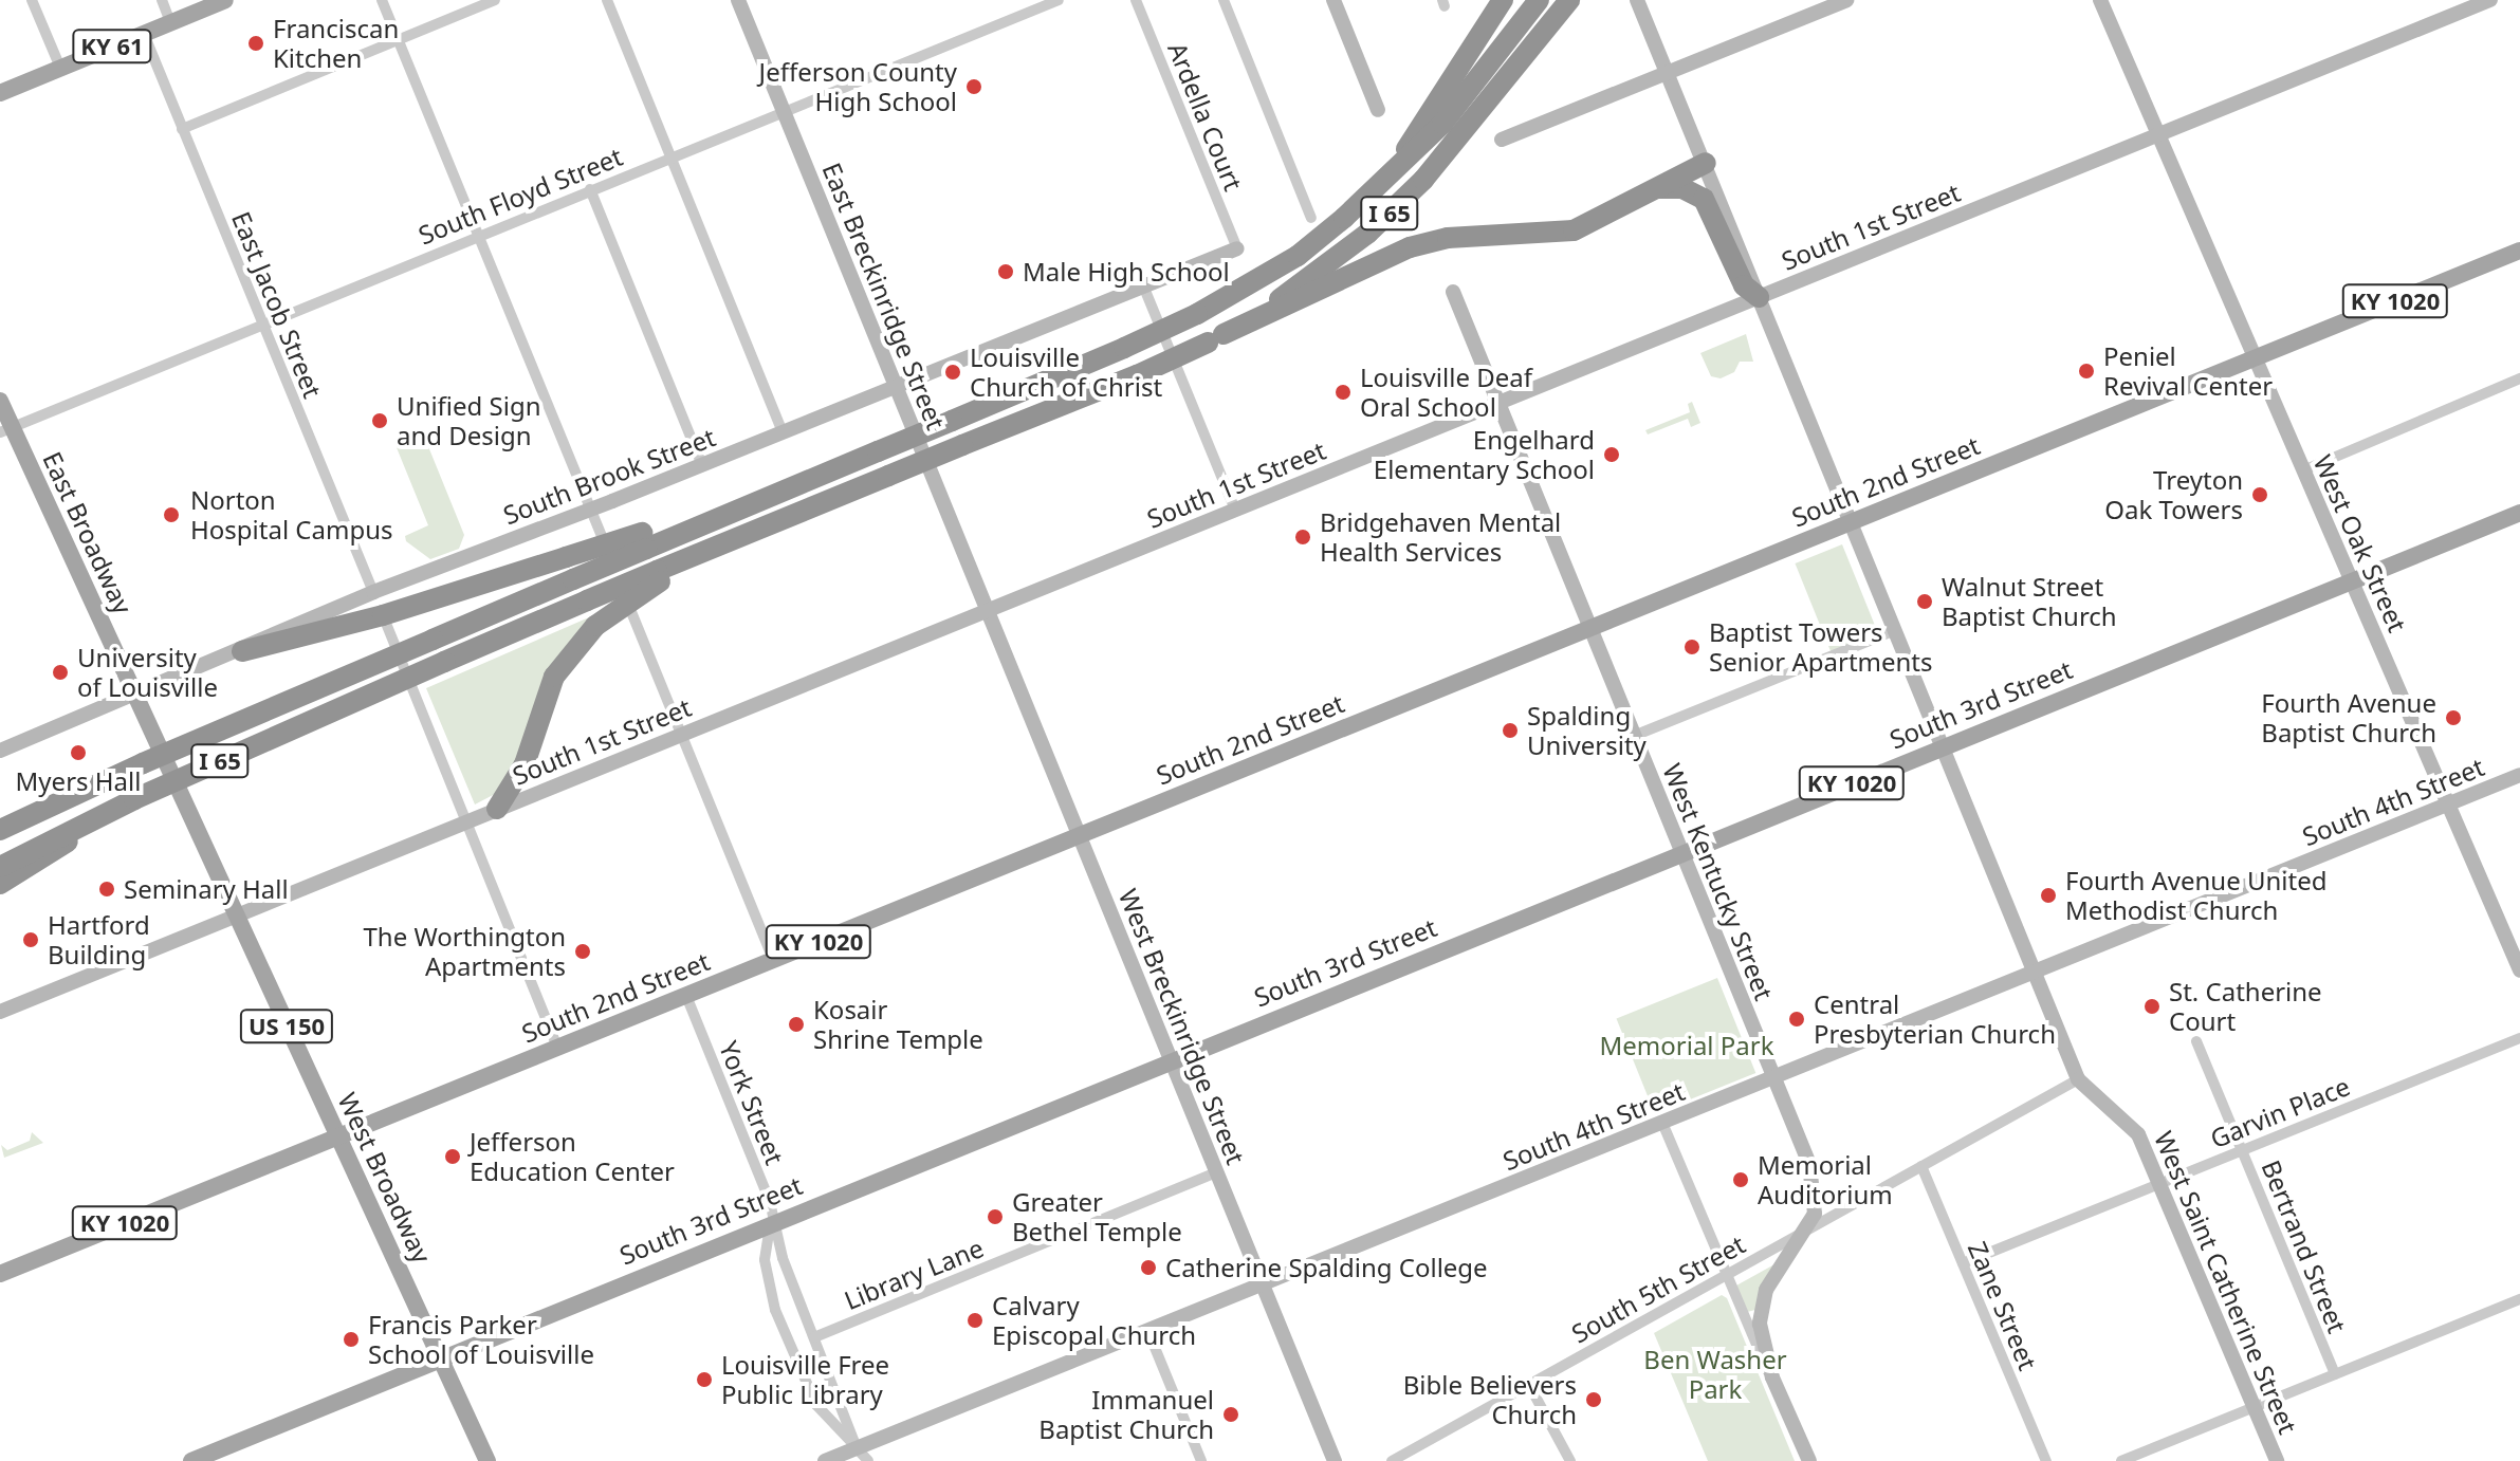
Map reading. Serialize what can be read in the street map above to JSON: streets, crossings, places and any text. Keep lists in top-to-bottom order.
{
  "streets": {
    "highway": ["I 65"],
    "main road": [
      "KY 61",
      "KY 1020",
      "South 2nd Street",
      "East Broadway",
      "South 3rd Street",
      "US 150",
      "West Broadway"
    ],
    "street": [
      "Ardella Court",
      "South Floyd Street",
      "South 1st Street",
      "East Breckinridge Street",
      "East Jacob Street",
      "South Brook Street",
      "West Oak Street",
      "South 4th Street",
      "West Kentucky Street",
      "West Breckinridge Street",
      "York Street",
      "Garvin Place",
      "Bertrand Street",
      "Library Lane",
      "West Saint Catherine Street",
      "South 5th Street",
      "Zane Street"
    ]
  },
  "crossings": [
    ["KY 61", "East Jacob Street"],
    ["Ardella Court", "South Brook Street"],
    ["South Floyd Street", "East Breckinridge Street"],
    ["South Floyd Street", "East Jacob Street"],
    ["South Floyd Street", "East Broadway"],
    ["South 1st Street", "East Breckinridge Street"],
    ["South 1st Street", "East Broadway"],
    ["South 1st Street", "West Oak Street"],
    ["South 1st Street", "West Kentucky Street"],
    ["South 1st Street", "West Breckinridge Street"],
    ["South 1st Street", "West Broadway"],
    ["South 1st Street", "West Saint Catherine Street"],
    ["East Breckinridge Street", "South Brook Street"],
    ["East Breckinridge Street", "West Breckinridge Street"],
    ["East Jacob Street", "South Brook Street"],
    ["South Brook Street", "East Broadway"],
    ["South 2nd Street", "West Oak Street"],
    ["South 2nd Street", "West Kentucky Street"],
    ["South 2nd Street", "West Breckinridge Street"],
    ["South 2nd Street", "York Street"],
    ["South 2nd Street", "West Broadway"],
    ["South 2nd Street", "West Saint Catherine Street"],
    ["East Broadway", "West Broadway"],
    ["West Oak Street", "South 3rd Street"],
    ["West Oak Street", "South 4th Street"],
    ["South 3rd Street", "West Kentucky Street"],
    ["South 3rd Street", "West Breckinridge Street"],
    ["South 3rd Street", "York Street"],
    ["South 3rd Street", "West Broadway"],
    ["South 3rd Street", "West Saint Catherine Street"],
    ["South 4th Street", "West Kentucky Street"],
    ["South 4th Street", "West Breckinridge Street"],
    ["South 4th Street", "York Street"],
    ["South 4th Street", "West Saint Catherine Street"],
    ["West Kentucky Street", "South 5th Street"],
    ["West Breckinridge Street", "Library Lane"],
    ["York Street", "Library Lane"],
    ["Garvin Place", "Bertrand Street"],
    ["Garvin Place", "West Saint Catherine Street"],
    ["Garvin Place", "Zane Street"],
    ["West Saint Catherine Street", "South 5th Street"],
    ["South 5th Street", "Zane Street"]
  ],
  "parks": ["Memorial Park", "Ben Washer Park"],
  "places": [
    "Franciscan Kitchen",
    "Jefferson County High School",
    "Male High School",
    "Peniel Revival Center",
    "Louisville Church of Christ",
    "Louisville Deaf Oral School",
    "Unified Sign and Design",
    "Engelhard Elementary School",
    "Treyton Oak Towers",
    "Norton Hospital Campus",
    "Bridgehaven Mental Health Services",
    "Walnut Street Baptist Church",
    "Baptist Towers Senior Apartments",
    "University of Louisville",
    "Fourth Avenue Baptist Church",
    "Spalding University",
    "Myers Hall",
    "Seminary Hall",
    "Fourth Avenue United Methodist Church",
    "Hartford Building",
    "The Worthington Apartments",
    "St. Catherine Court",
    "Central Presbyterian Church",
    "Kosair Shrine Temple",
    "Jefferson Education Center",
    "Memorial Auditorium",
    "Greater Bethel Temple",
    "Catherine Spalding College",
    "Calvary Episcopal Church",
    "Francis Parker School of Louisville",
    "Louisville Free Public Library",
    "Bible Believers Church",
    "Immanuel Baptist Church"
  ]
}
